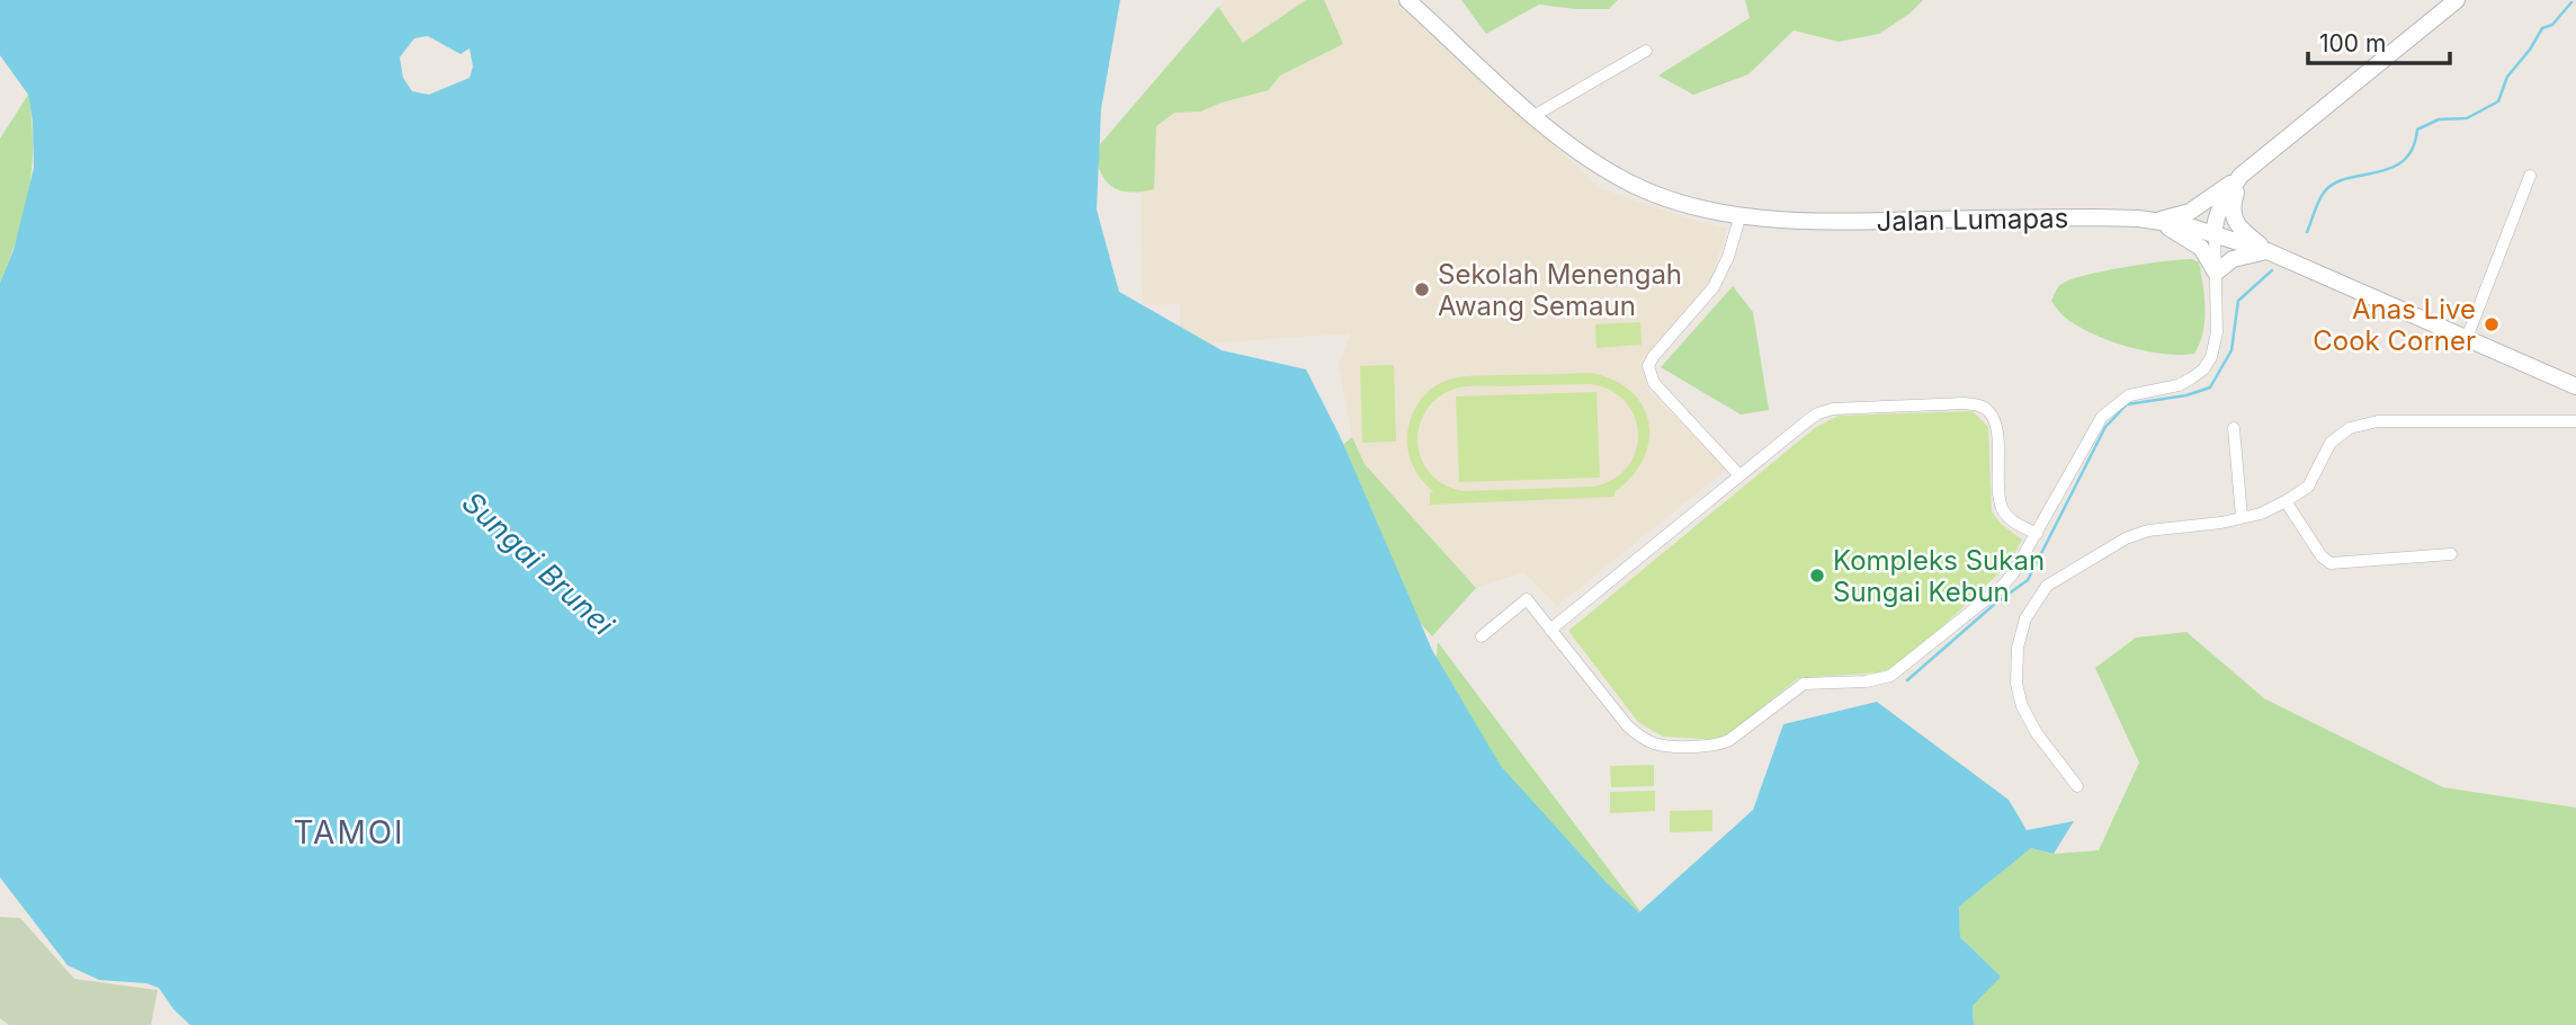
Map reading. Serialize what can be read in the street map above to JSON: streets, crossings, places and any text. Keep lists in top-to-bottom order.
{
  "streets": {
    "main road": ["Jalan Lumapas"]
  },
  "districts": ["TAMOI"],
  "water": ["Sungai Brunei"],
  "places": ["Sekolah Menengah Awang Semaun", "Anas Live Cook Corner", "Kompleks Sukan Sungai Kebun"],
  "scale_bar": "100 m"
}
